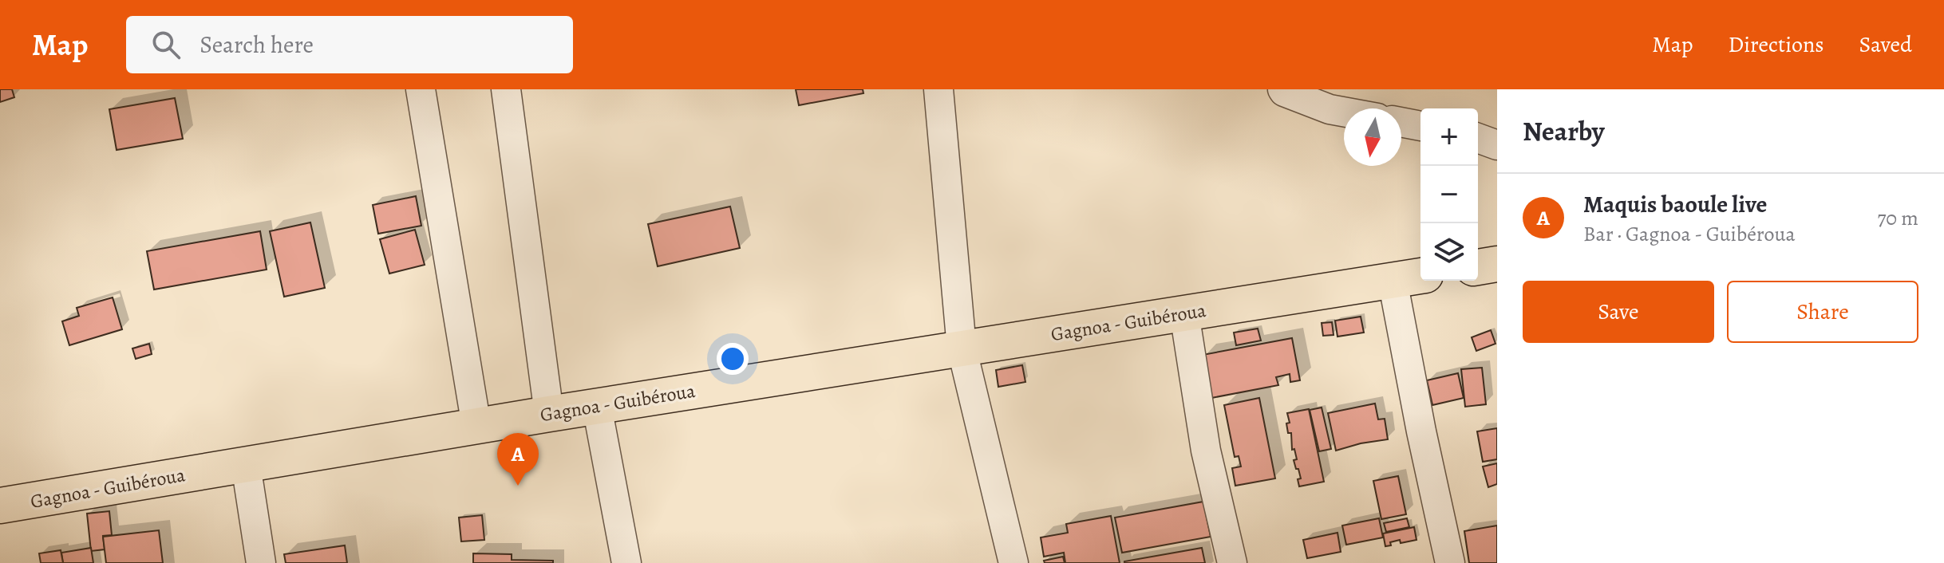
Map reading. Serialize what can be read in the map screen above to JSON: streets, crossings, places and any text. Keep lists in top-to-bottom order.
{
  "streets": {
    "main road": ["Gagnoa - Guibéroua"]
  },
  "north": "bottom",
  "page": {
    "header": "Map",
    "search": "Search here",
    "nav": ["Map", "Directions", "Saved"],
    "heading": "Nearby",
    "map_buttons": ["+", "−"],
    "list": [
      {
        "mark": "A",
        "name": "Maquis baoule live",
        "note": "Bar · Gagnoa - Guibéroua",
        "value": "70 m"
      }
    ],
    "buttons": ["Save", "Share"],
    "pins": "A"
  }
}
